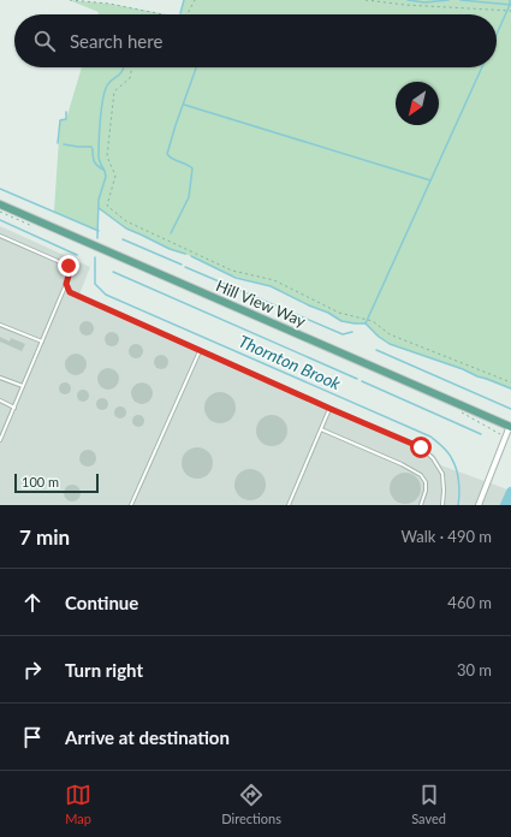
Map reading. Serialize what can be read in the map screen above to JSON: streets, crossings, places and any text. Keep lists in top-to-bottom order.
{
  "streets": {
    "main road": ["Hill View Way"]
  },
  "water": ["Thornton Brook"],
  "scale_bar": "100 m",
  "north": "bottom left",
  "page": {
    "search": "Search here",
    "scale": "100 m",
    "heading": ["7 min", "Walk · 490 m"],
    "list": [
      ["Continue", "460 m"],
      ["Turn right", "30 m"],
      "Arrive at destination"
    ],
    "nav": ["Map", "Directions", "Saved"]
  }
}
